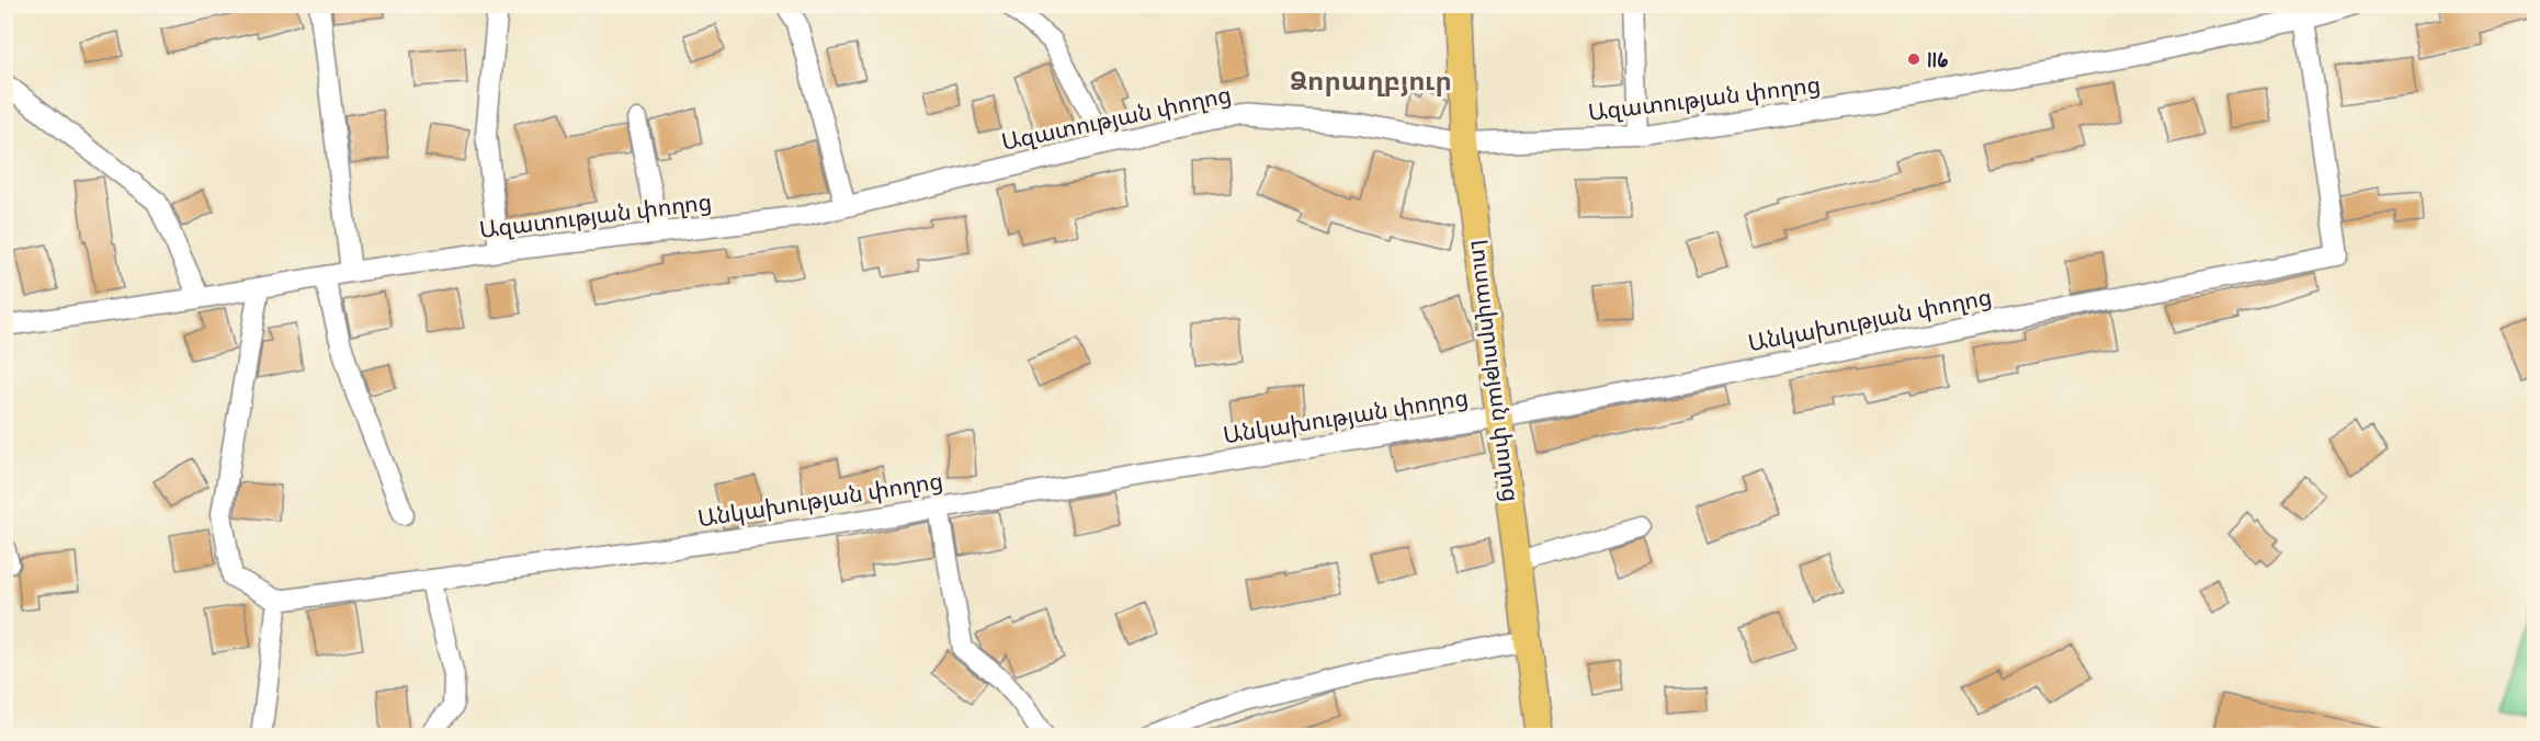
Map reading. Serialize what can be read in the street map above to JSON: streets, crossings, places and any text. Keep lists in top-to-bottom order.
{
  "streets": {
    "main road": ["Լուսավորության փողոց"],
    "street": ["Ազատության փողոց", "Անկախության փողոց"]
  },
  "crossings": [
    ["Ազատության փողոց", "Անկախության փողոց"],
    ["Ազատության փողոց", "Լուսավորության փողոց"],
    ["Անկախության փողոց", "Լուսավորության փողոց"]
  ],
  "districts": ["Ձորաղբյուր"],
  "places": ["116"]
}
